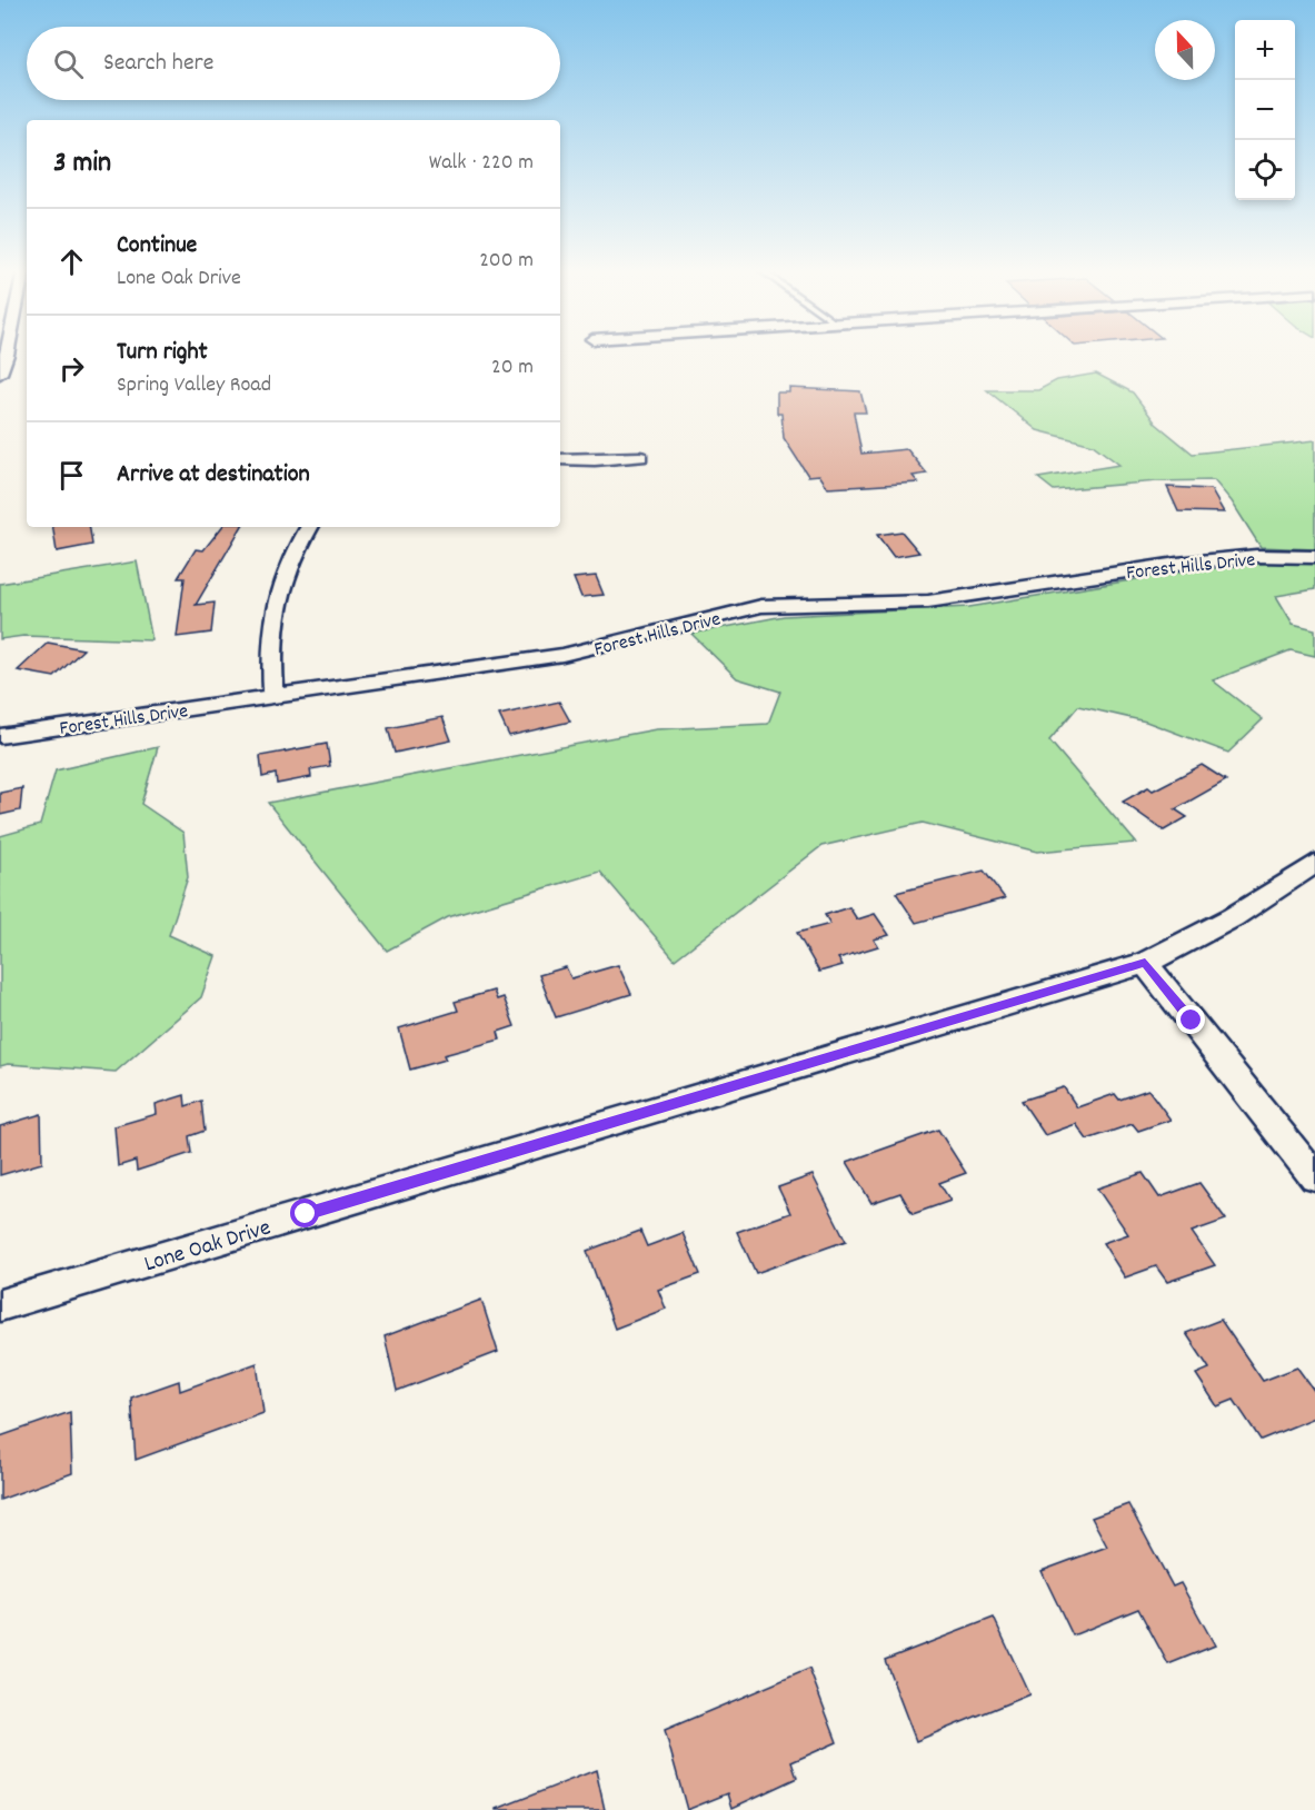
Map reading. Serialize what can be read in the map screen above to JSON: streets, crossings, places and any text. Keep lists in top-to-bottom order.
{
  "streets": {
    "street": ["Forest Hills Drive", "Lone Oak Drive"]
  },
  "north": "top",
  "page": {
    "map_buttons": ["+", "−"],
    "search": "Search here",
    "heading": ["3 min", "Walk · 220 m"],
    "list": [
      ["Continue", "Lone Oak Drive", "200 m"],
      ["Turn right", "Spring Valley Road", "20 m"],
      "Arrive at destination"
    ]
  }
}
